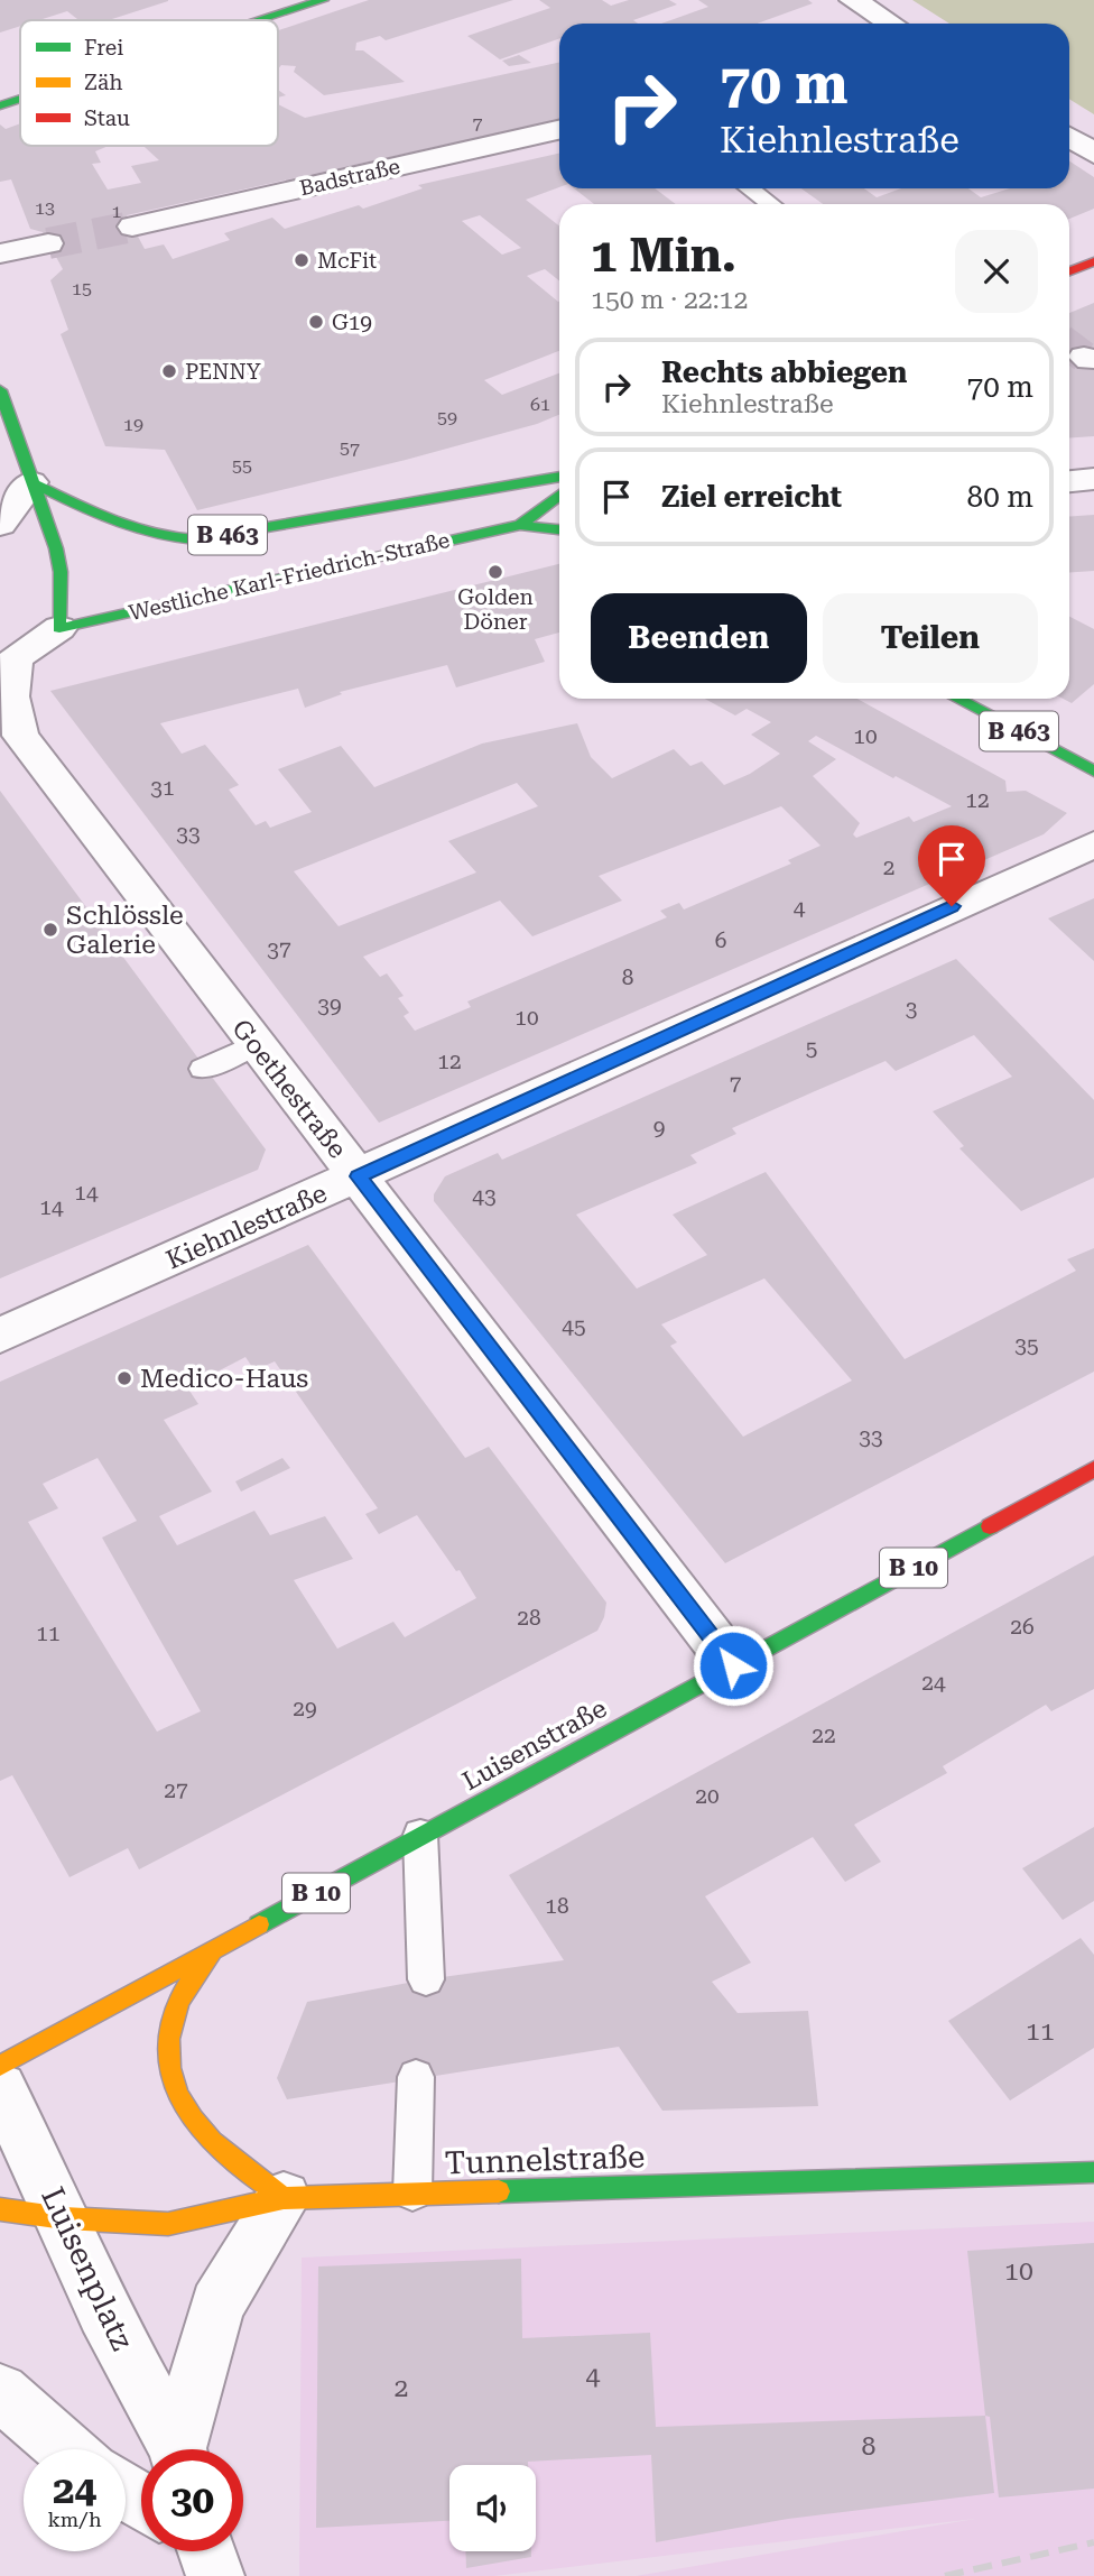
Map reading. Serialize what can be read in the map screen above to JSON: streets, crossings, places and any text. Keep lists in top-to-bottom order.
{
  "streets": {
    "main road": [
      "B 463",
      "Westliche Karl-Friedrich-Straße",
      "B 10",
      "Luisenstraße",
      "Tunnelstraße"
    ],
    "street": [
      "Badstraße",
      "Goethestraße",
      "Kiehnlestraße",
      "Luisenplatz"
    ]
  },
  "crossings": [
    ["B 463", "Westliche Karl-Friedrich-Straße"],
    ["Westliche Karl-Friedrich-Straße", "Goethestraße"],
    ["Goethestraße", "Kiehnlestraße"],
    ["Goethestraße", "Luisenstraße"],
    ["Tunnelstraße", "Luisenplatz"]
  ],
  "places": [
    "McFit",
    "G19",
    "PENNY",
    "Golden Döner",
    "Schlössle Galerie",
    "Medico-Haus"
  ],
  "house_numbers": [
    "7",
    "13",
    "1",
    "15",
    "61",
    "59",
    "19",
    "57",
    "55",
    "10",
    "31",
    "12",
    "33",
    "2",
    "4",
    "6",
    "37",
    "8",
    "39",
    "3",
    "10",
    "5",
    "12",
    "7",
    "9",
    "14",
    "43",
    "14",
    "45",
    "35",
    "33",
    "28",
    "26",
    "11",
    "24",
    "29",
    "22",
    "27",
    "20",
    "18",
    "11",
    "10",
    "4",
    "2",
    "8"
  ],
  "legend": ["Frei", "Zäh", "Stau"],
  "page": {
    "turn": ["70 m", "Kiehnlestraße"],
    "heading": ["1 Min.", "150 m · 22:12"],
    "list": [
      {
        "name": "Rechts abbiegen",
        "note": "Kiehnlestraße",
        "value": "70 m"
      },
      {
        "name": "Ziel erreicht",
        "value": "80 m"
      }
    ],
    "buttons": ["Beenden", "Teilen"],
    "speed": "24 km/h",
    "limit": "30"
  }
}
